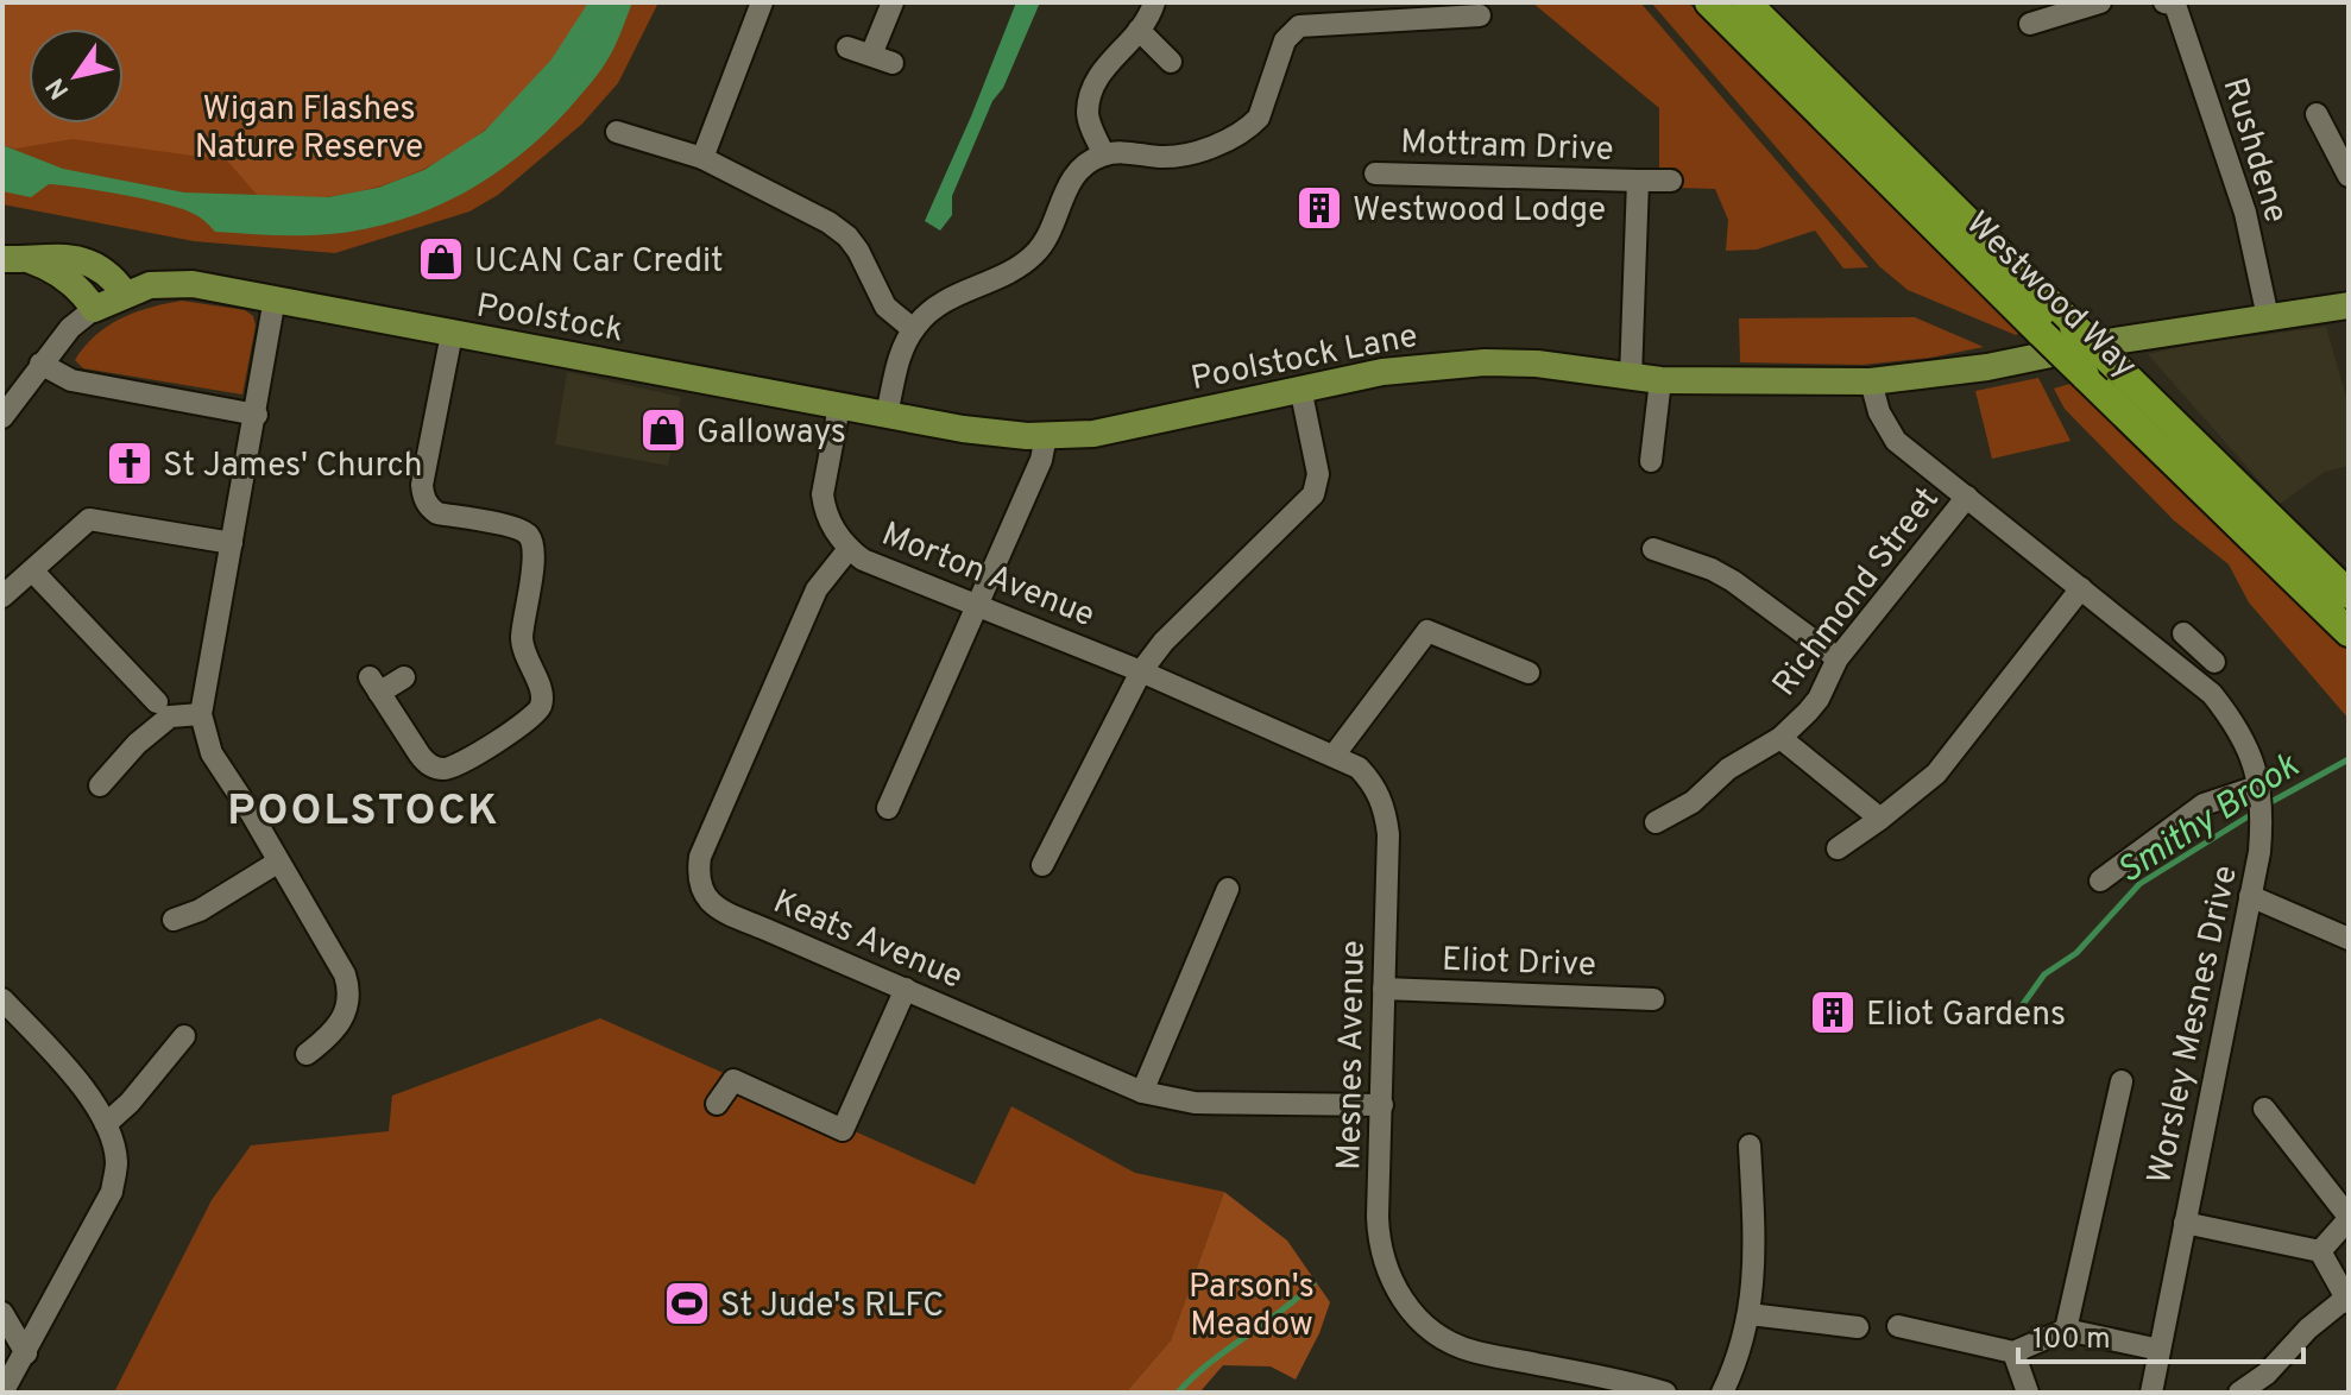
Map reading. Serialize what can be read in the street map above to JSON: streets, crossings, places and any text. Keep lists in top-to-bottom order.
{
  "streets": {
    "highway": ["Westwood Way"],
    "main road": ["Poolstock", "Poolstock Lane"],
    "street": [
      "Mottram Drive",
      "Rushdene",
      "Morton Avenue",
      "Richmond Street",
      "Keats Avenue",
      "Eliot Drive",
      "Worsley Mesnes Drive",
      "Mesnes Avenue"
    ]
  },
  "crossings": [
    ["Mottram Drive", "Poolstock Lane"],
    ["Rushdene", "Poolstock Lane"],
    ["Poolstock", "Poolstock Lane"],
    ["Poolstock", "Morton Avenue"],
    ["Poolstock Lane", "Worsley Mesnes Drive"],
    ["Morton Avenue", "Keats Avenue"],
    ["Morton Avenue", "Mesnes Avenue"],
    ["Richmond Street", "Worsley Mesnes Drive"],
    ["Keats Avenue", "Mesnes Avenue"],
    ["Eliot Drive", "Mesnes Avenue"]
  ],
  "districts": ["POOLSTOCK"],
  "water": ["Smithy Brook"],
  "parks": ["Wigan Flashes Nature Reserve", "Parson's Meadow"],
  "places": {
    "building": ["Westwood Lodge", "Eliot Gardens"],
    "shop": ["UCAN Car Credit", "Galloways"],
    "church": ["St James' Church"],
    "sports": ["St Jude's RLFC"]
  },
  "scale_bar": "100 m",
  "north": "bottom left"
}
